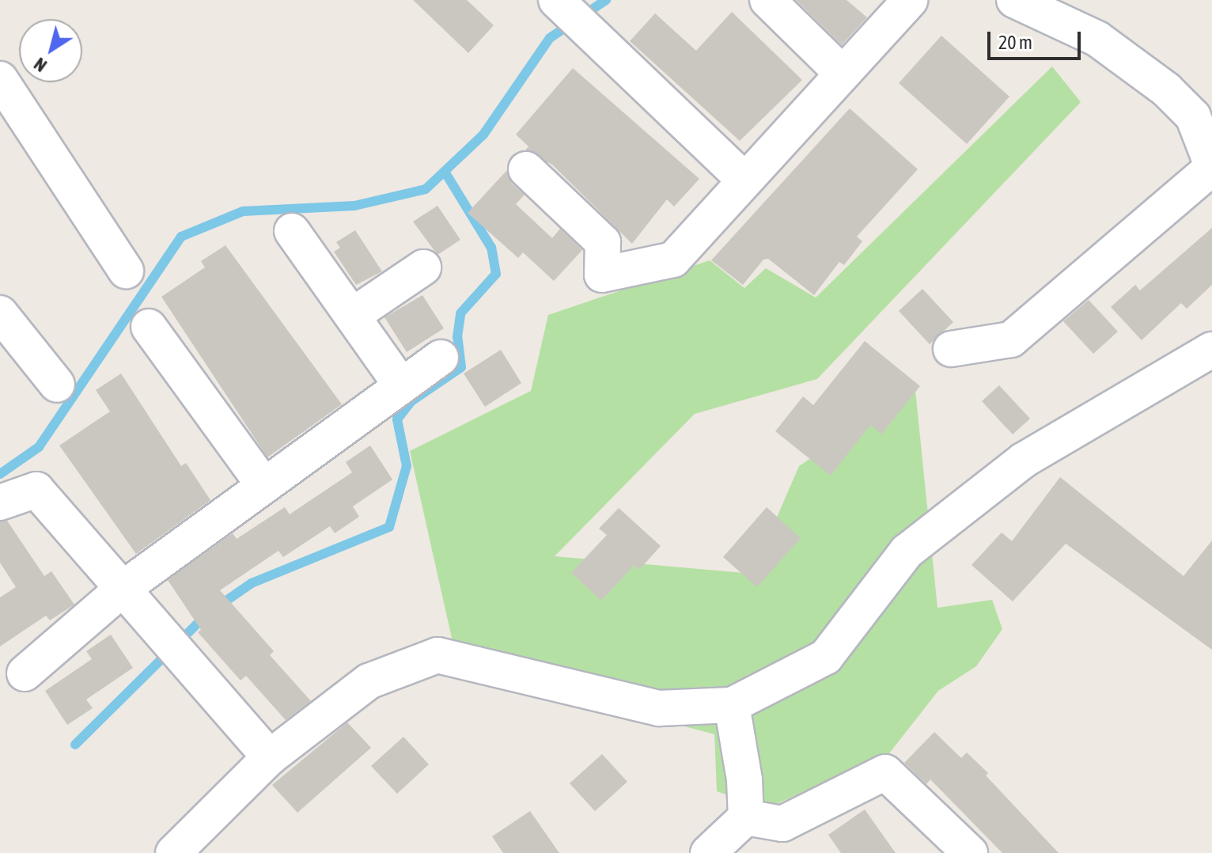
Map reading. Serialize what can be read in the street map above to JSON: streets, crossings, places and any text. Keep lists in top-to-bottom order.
{
  "scale_bar": "20 m",
  "north": "bottom left"
}
